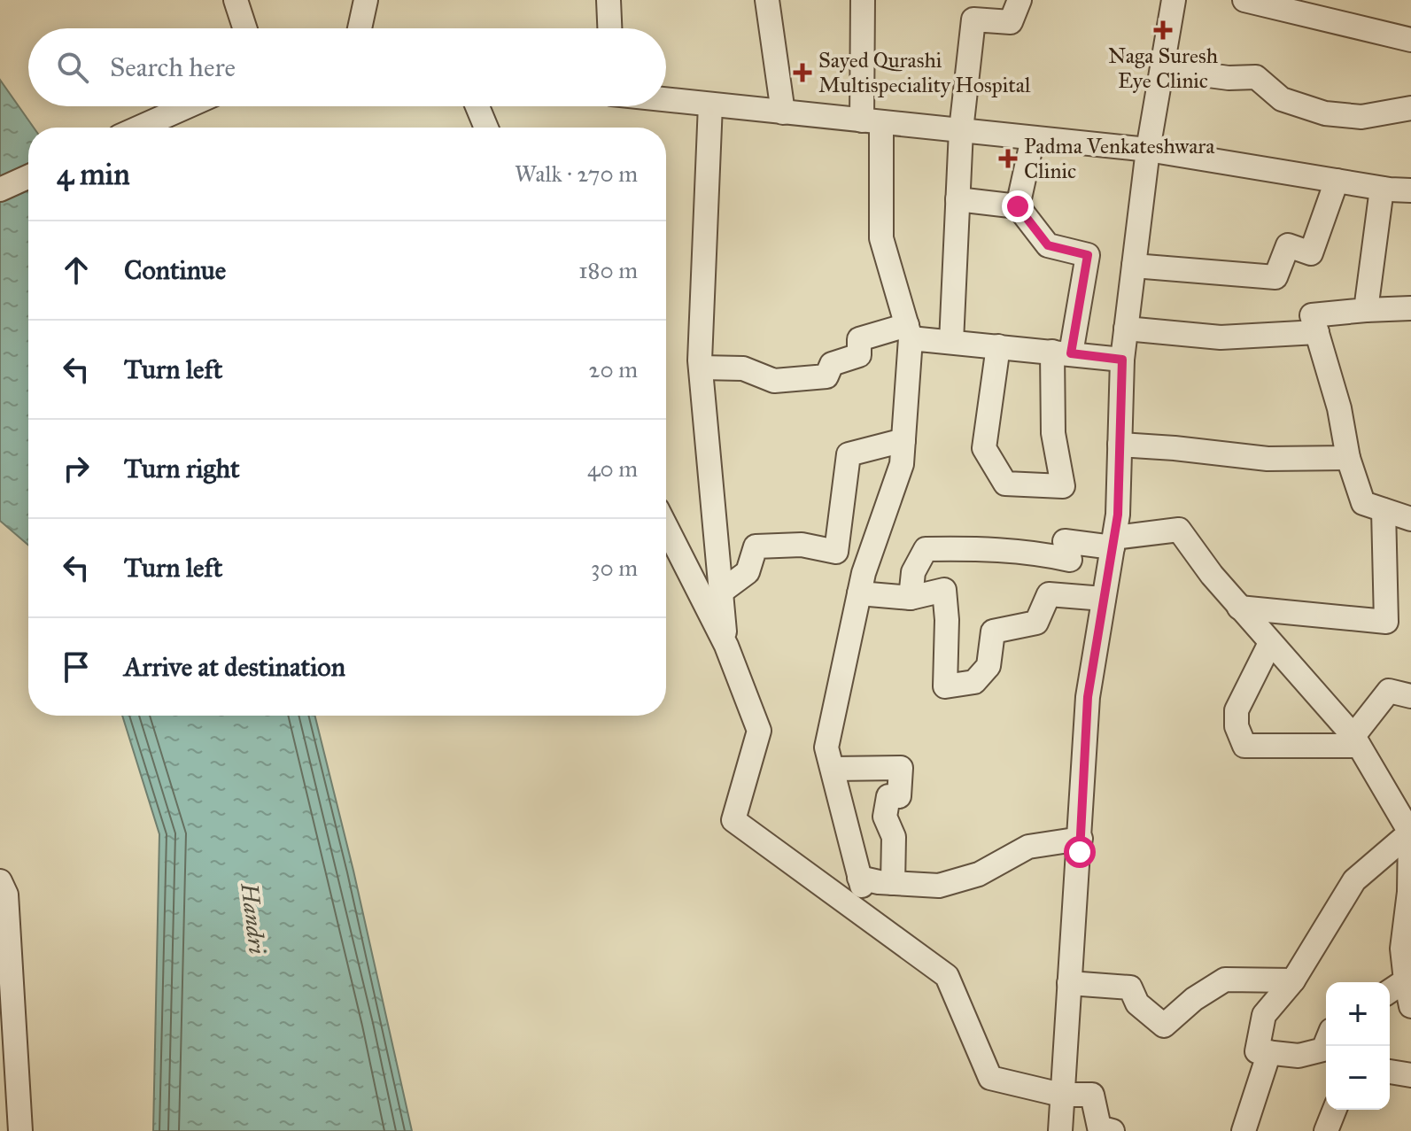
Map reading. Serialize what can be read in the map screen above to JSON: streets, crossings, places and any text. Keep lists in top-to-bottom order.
{
  "water": ["Handri"],
  "places": {
    "health": ["Naga Suresh Eye Clinic", "Sayed Qurashi Multispeciality Hospital", "Padma Venkateshwara Clinic"]
  },
  "page": {
    "search": "Search here",
    "heading": ["4 min", "Walk · 270 m"],
    "list": [
      ["Continue", "180 m"],
      ["Turn left", "20 m"],
      ["Turn right", "40 m"],
      ["Turn left", "30 m"],
      "Arrive at destination"
    ],
    "map_buttons": ["+", "−"]
  }
}
